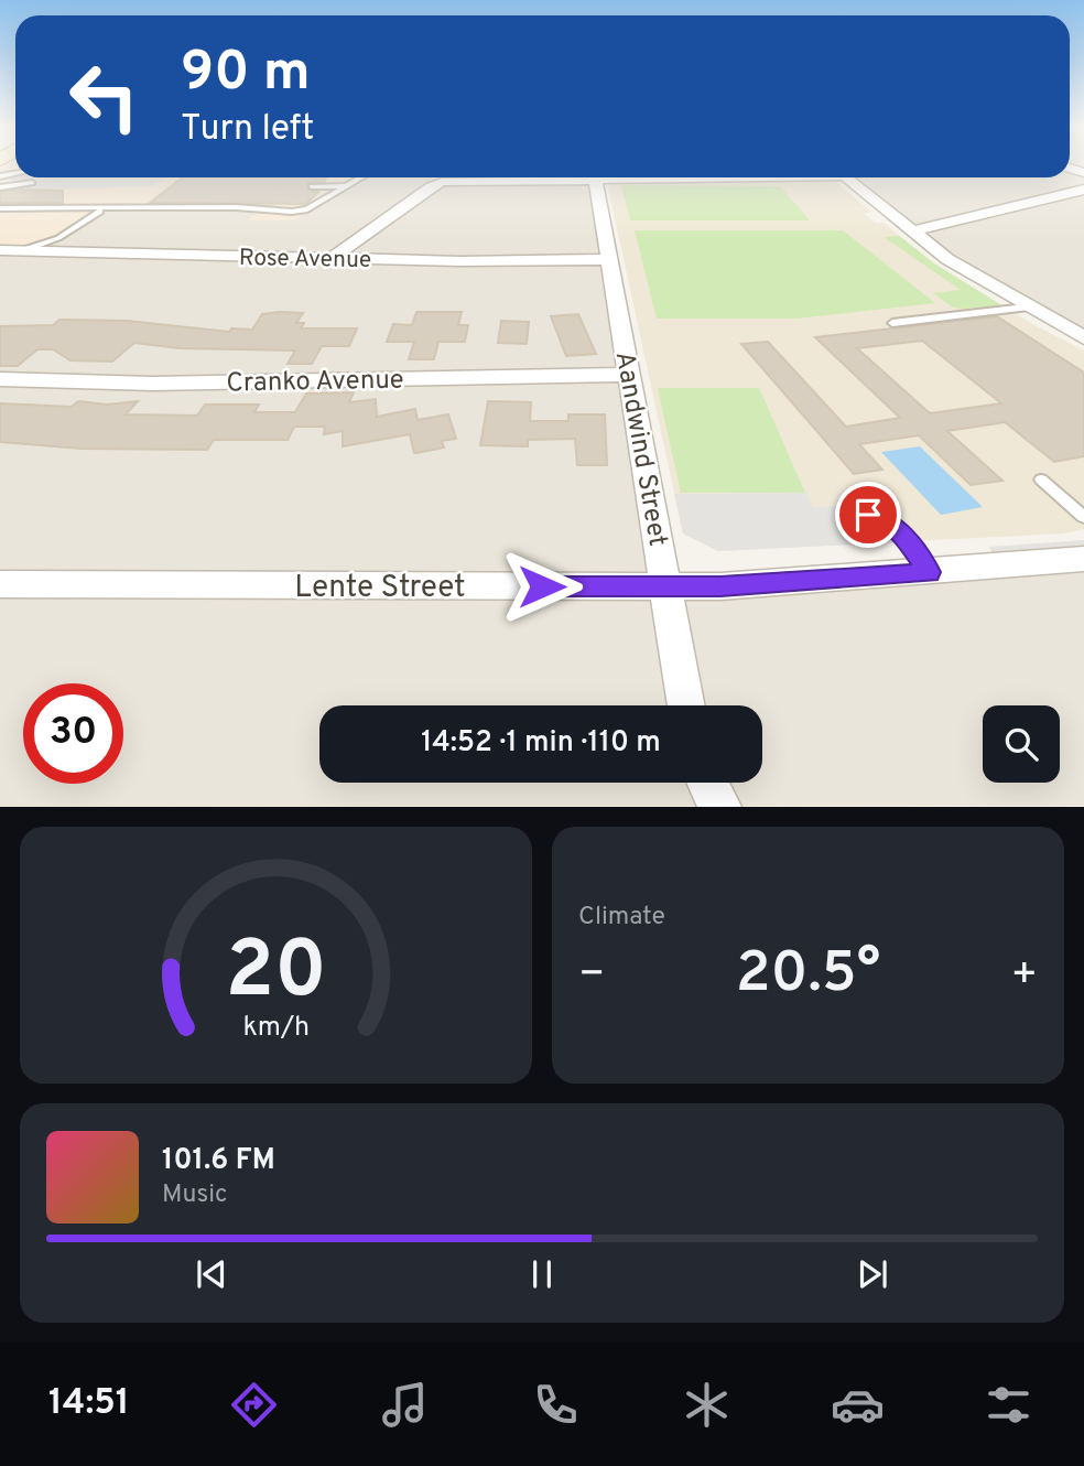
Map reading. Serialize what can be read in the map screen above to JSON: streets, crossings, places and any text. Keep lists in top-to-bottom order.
{
  "streets": {
    "street": [
      "Rose Avenue",
      "Cranko Avenue",
      "Aandwind Street",
      "Lente Street"
    ]
  },
  "crossings": [
    ["Rose Avenue", "Aandwind Street"],
    ["Cranko Avenue", "Aandwind Street"],
    ["Aandwind Street", "Lente Street"]
  ],
  "page": {
    "turn": ["90 m", "Turn left"],
    "limit": "30",
    "trip": "14:52 · 1 min · 110 m",
    "tile": "Climate",
    "heat": ["−", "20.5°", "+"],
    "song": ["101.6 FM", "Music"],
    "tabs": "14:51",
    "gauge": ["20", "km/h"]
  }
}
